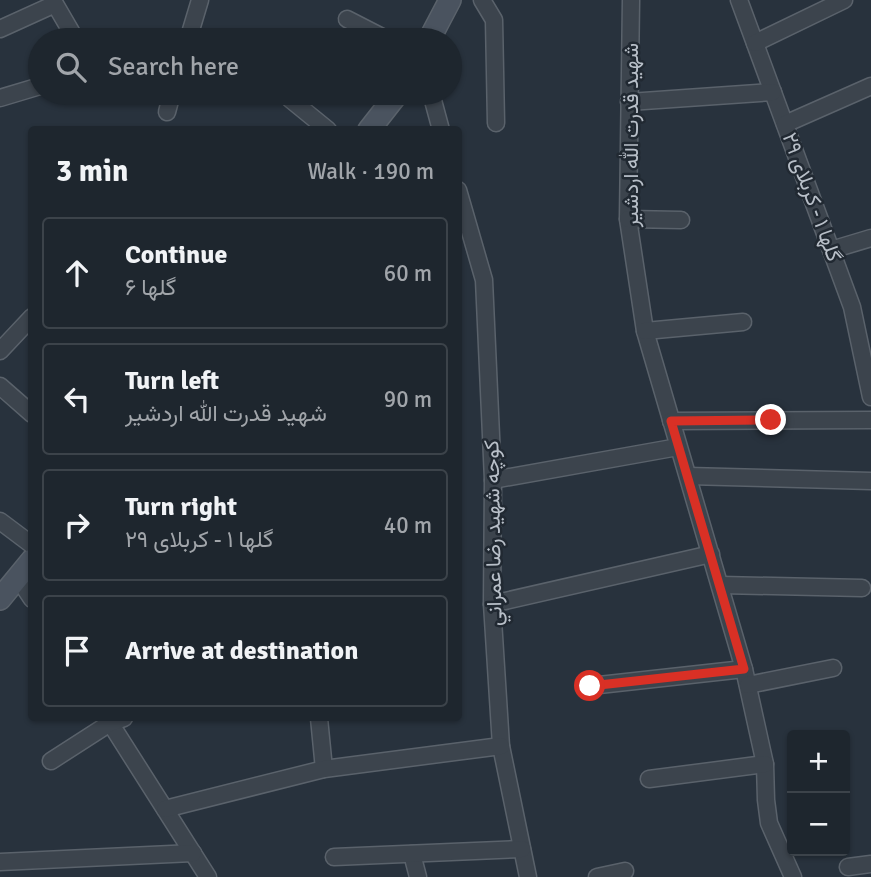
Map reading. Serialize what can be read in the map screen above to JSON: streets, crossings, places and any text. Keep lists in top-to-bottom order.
{
  "streets": {
    "street": ["شهید قدرت الله اردشیر", "گلها ۱ - کربلای ۲۹", "كوچه شهيد رضا عمراني"]
  },
  "page": {
    "search": "Search here",
    "heading": ["3 min", "Walk · 190 m"],
    "list": [
      ["Continue", "گلها ۶", "60 m"],
      ["Turn left", "شهید قدرت الله اردشیر", "90 m"],
      ["Turn right", "گلها ۱ - کربلای ۲۹", "40 m"],
      "Arrive at destination"
    ],
    "map_buttons": ["+", "−"]
  }
}
